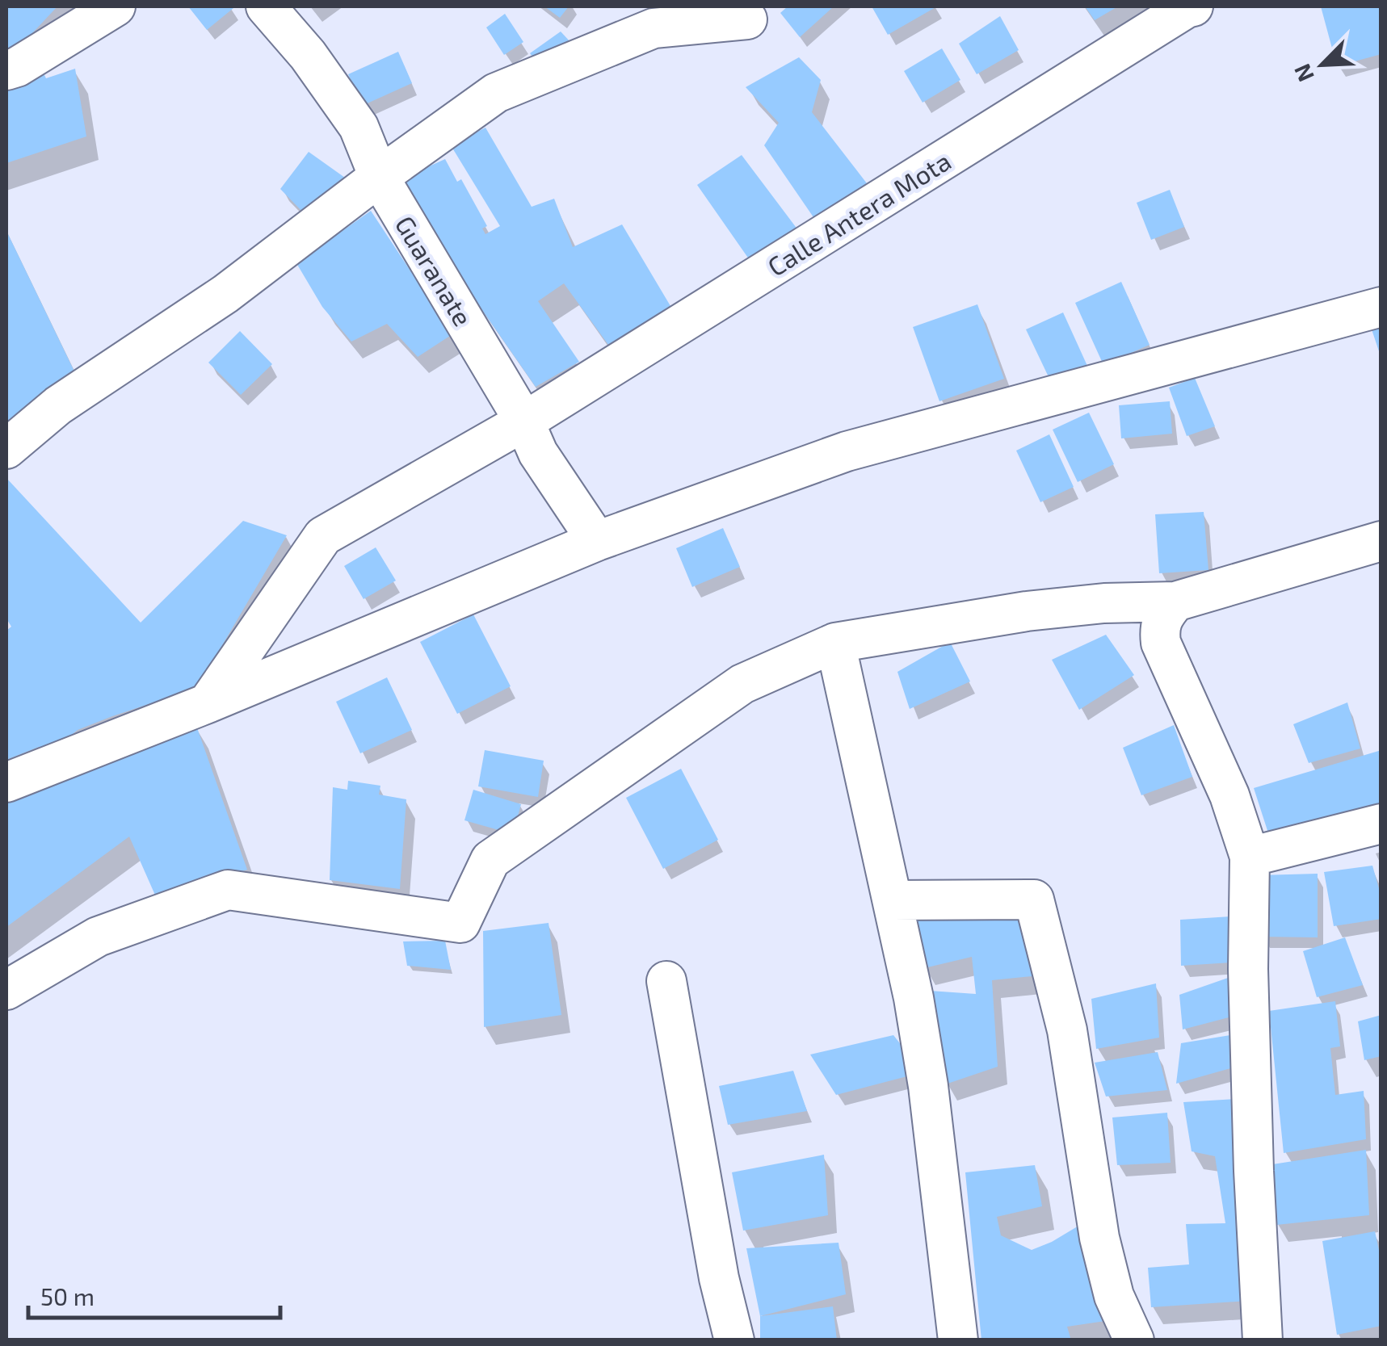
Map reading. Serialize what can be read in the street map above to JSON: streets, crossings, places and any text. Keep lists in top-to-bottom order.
{
  "streets": {
    "street": ["Calle Antera Mota", "Guaranate"]
  },
  "crossings": [
    ["Calle Antera Mota", "Guaranate"]
  ],
  "scale_bar": "50 m",
  "north": "bottom left"
}
